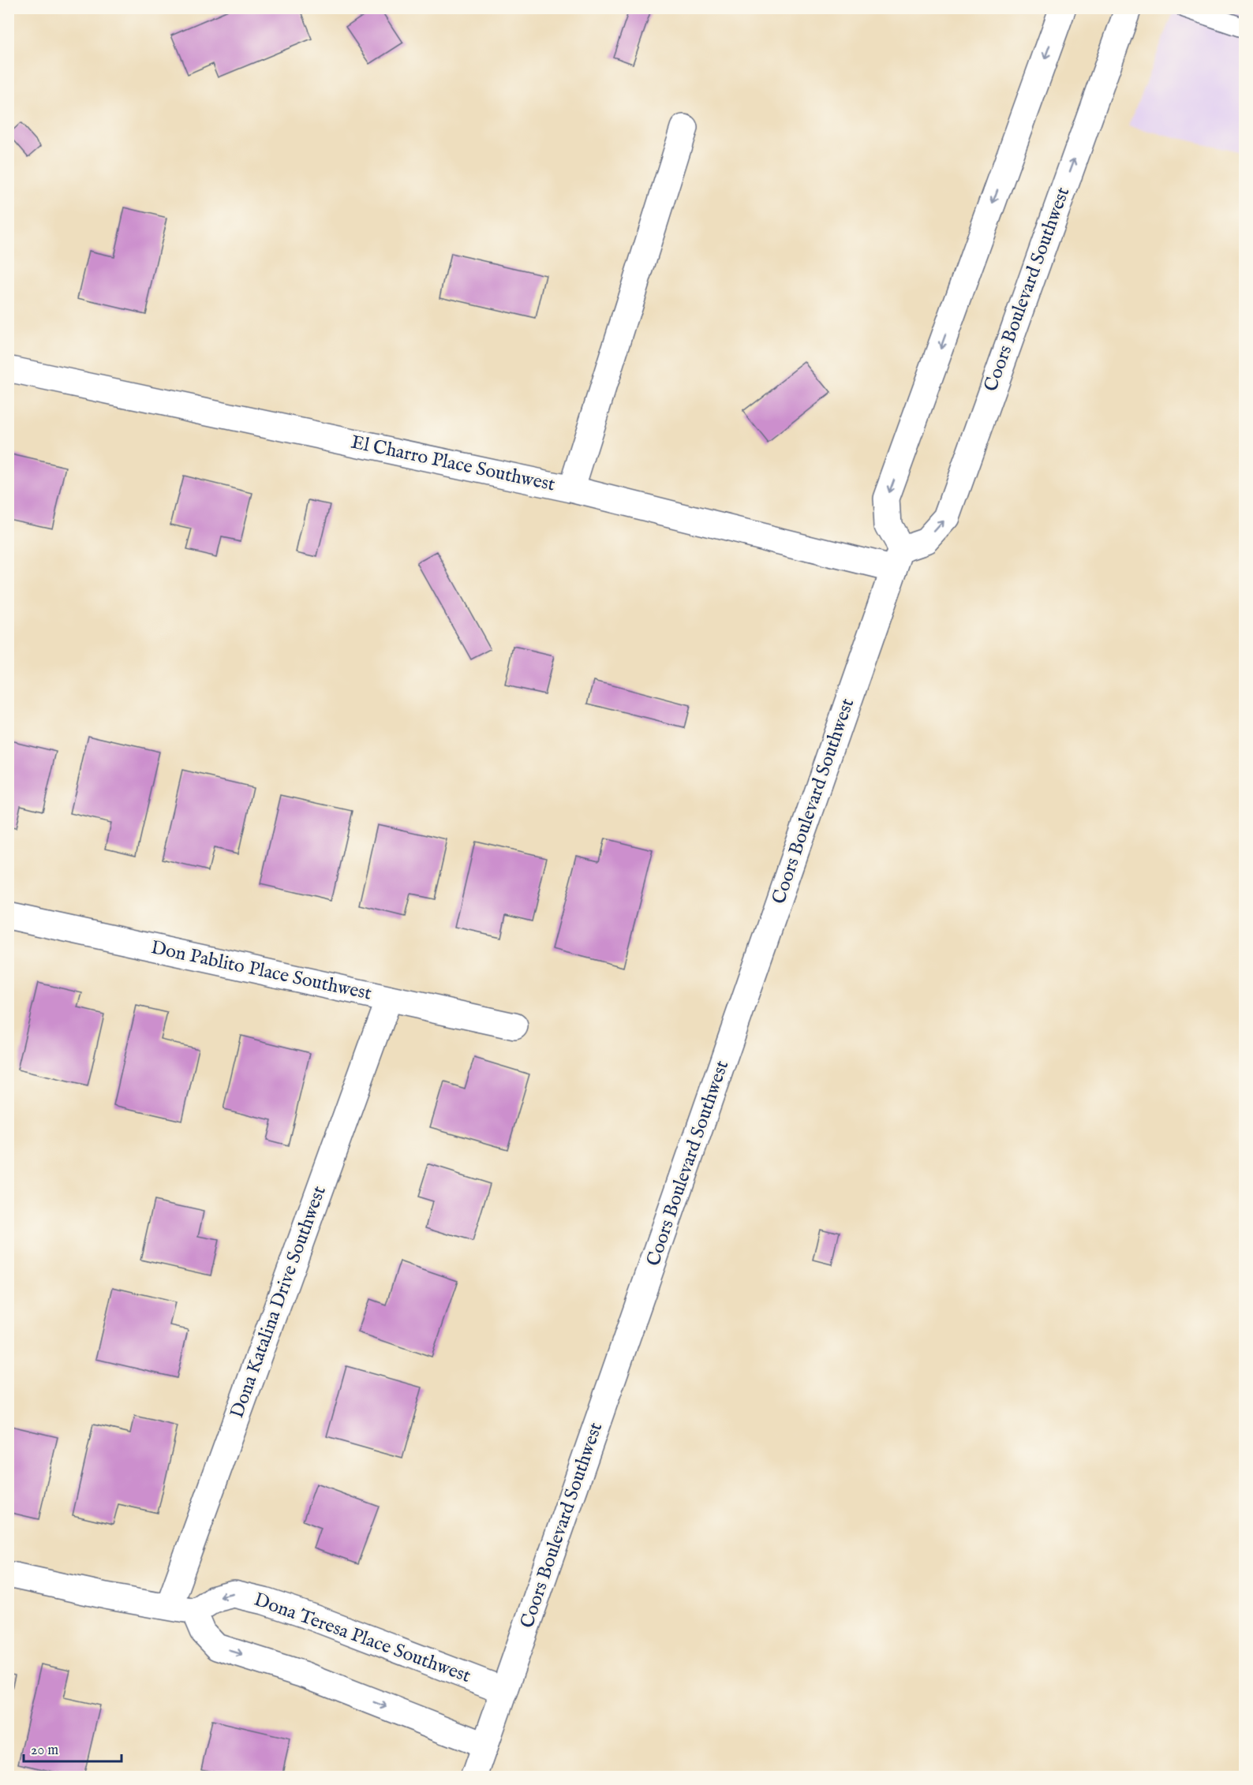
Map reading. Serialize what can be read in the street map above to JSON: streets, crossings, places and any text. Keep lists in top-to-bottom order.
{
  "streets": {
    "street": [
      "Coors Boulevard Southwest",
      "El Charro Place Southwest",
      "Don Pablito Place Southwest",
      "Dona Katalina Drive Southwest",
      "Dona Teresa Place Southwest"
    ]
  },
  "crossings": [
    ["Coors Boulevard Southwest", "El Charro Place Southwest"],
    ["Coors Boulevard Southwest", "Dona Teresa Place Southwest"],
    ["Don Pablito Place Southwest", "Dona Katalina Drive Southwest"]
  ],
  "scale_bar": "20 m"
}
